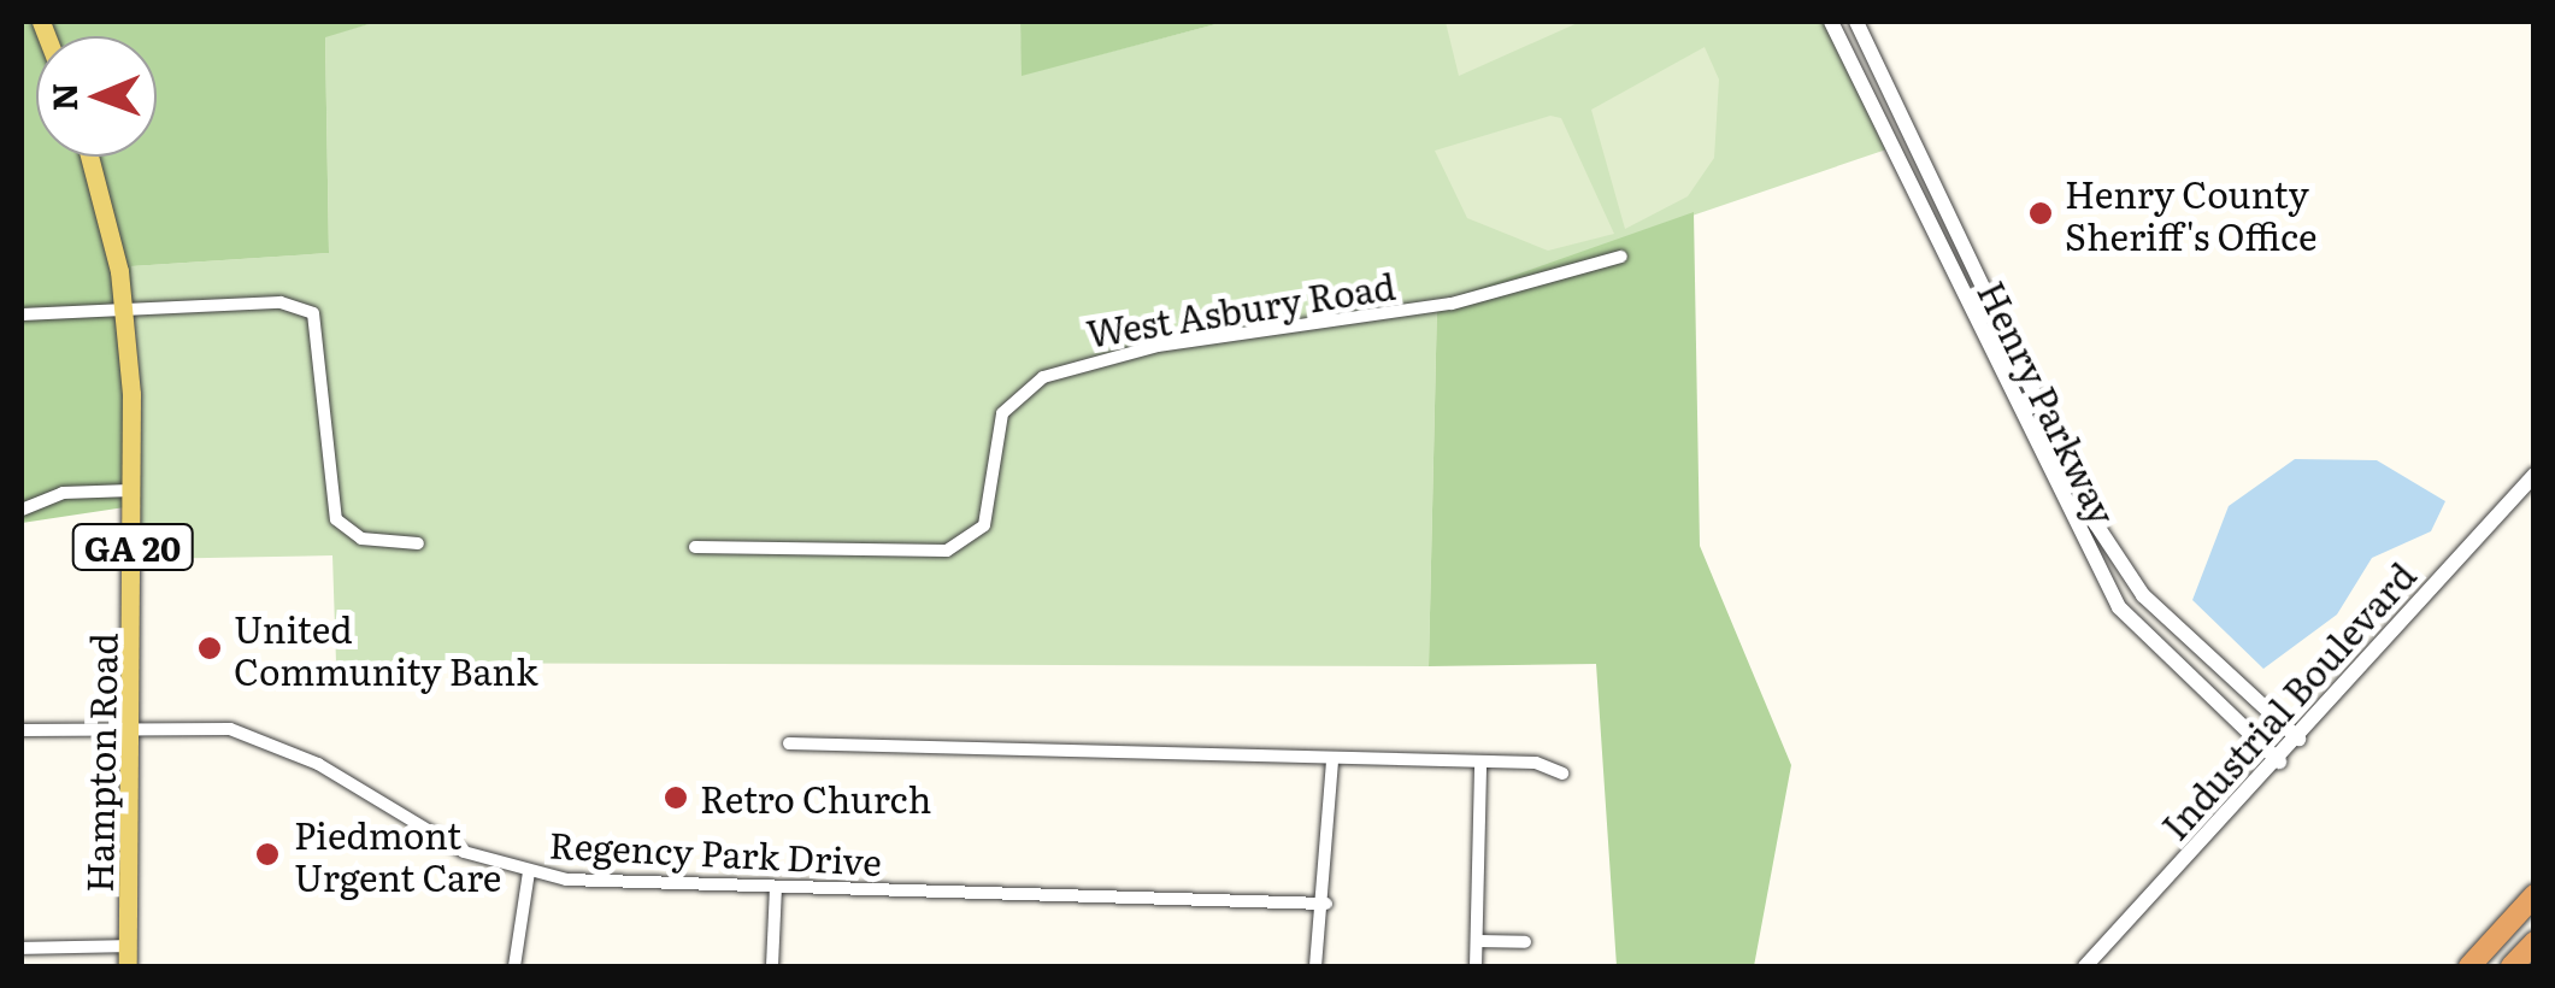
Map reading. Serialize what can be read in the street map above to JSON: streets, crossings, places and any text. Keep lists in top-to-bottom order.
{
  "streets": {
    "main road": ["GA 20", "Hampton Road"],
    "street": [
      "West Asbury Road",
      "Henry Parkway",
      "Industrial Boulevard",
      "Regency Park Drive"
    ]
  },
  "crossings": [
    ["Henry Parkway", "Industrial Boulevard"],
    ["Hampton Road", "Regency Park Drive"]
  ],
  "places": [
    "Henry County Sheriff's Office",
    "United Community Bank",
    "Retro Church",
    "Piedmont Urgent Care"
  ],
  "north": "left"
}
